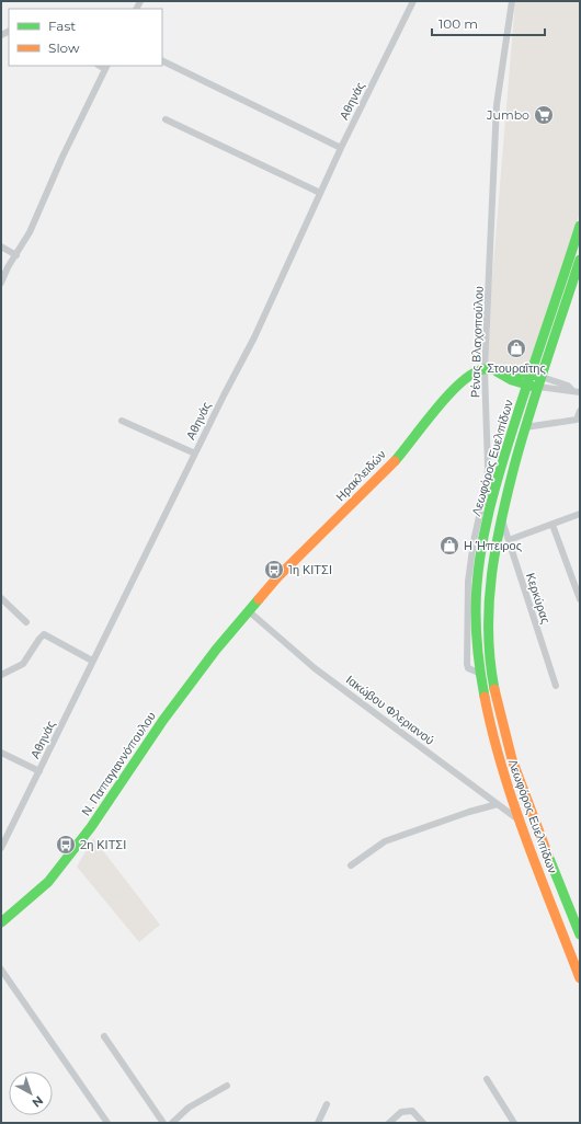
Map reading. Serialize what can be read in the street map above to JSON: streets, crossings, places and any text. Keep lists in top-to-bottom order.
{
  "streets": {
    "main road": ["Λεωφόρος Ευελπίδων", "Ηρακλειδών", "Ν. Παπαγιαννόπουλου"],
    "street": [
      "Αθηνάς",
      "Ρένας Βλαχοπούλου",
      "Κερκύρας",
      "Ιακώβου Φλεριανού"
    ]
  },
  "crossings": [
    ["Ρένας Βλαχοπούλου", "Λεωφόρος Ευελπίδων"],
    ["Ρένας Βλαχοπούλου", "Ηρακλειδών"],
    ["Λεωφόρος Ευελπίδων", "Κερκύρας"],
    ["Λεωφόρος Ευελπίδων", "Ιακώβου Φλεριανού"],
    ["Ηρακλειδών", "Ιακώβου Φλεριανού"],
    ["Ηρακλειδών", "Ν. Παπαγιαννόπουλου"],
    ["Ιακώβου Φλεριανού", "Ν. Παπαγιαννόπουλου"]
  ],
  "places": {
    "supermarket": ["Jumbo"],
    "shop": ["Στουραΐτης", "Η Ήπειρος"],
    "bus stop": ["1η ΚΙΤΣΙ", "2η ΚΙΤΣΙ"]
  },
  "legend": ["Fast", "Slow"],
  "scale_bar": "100 m",
  "north": "bottom right"
}
